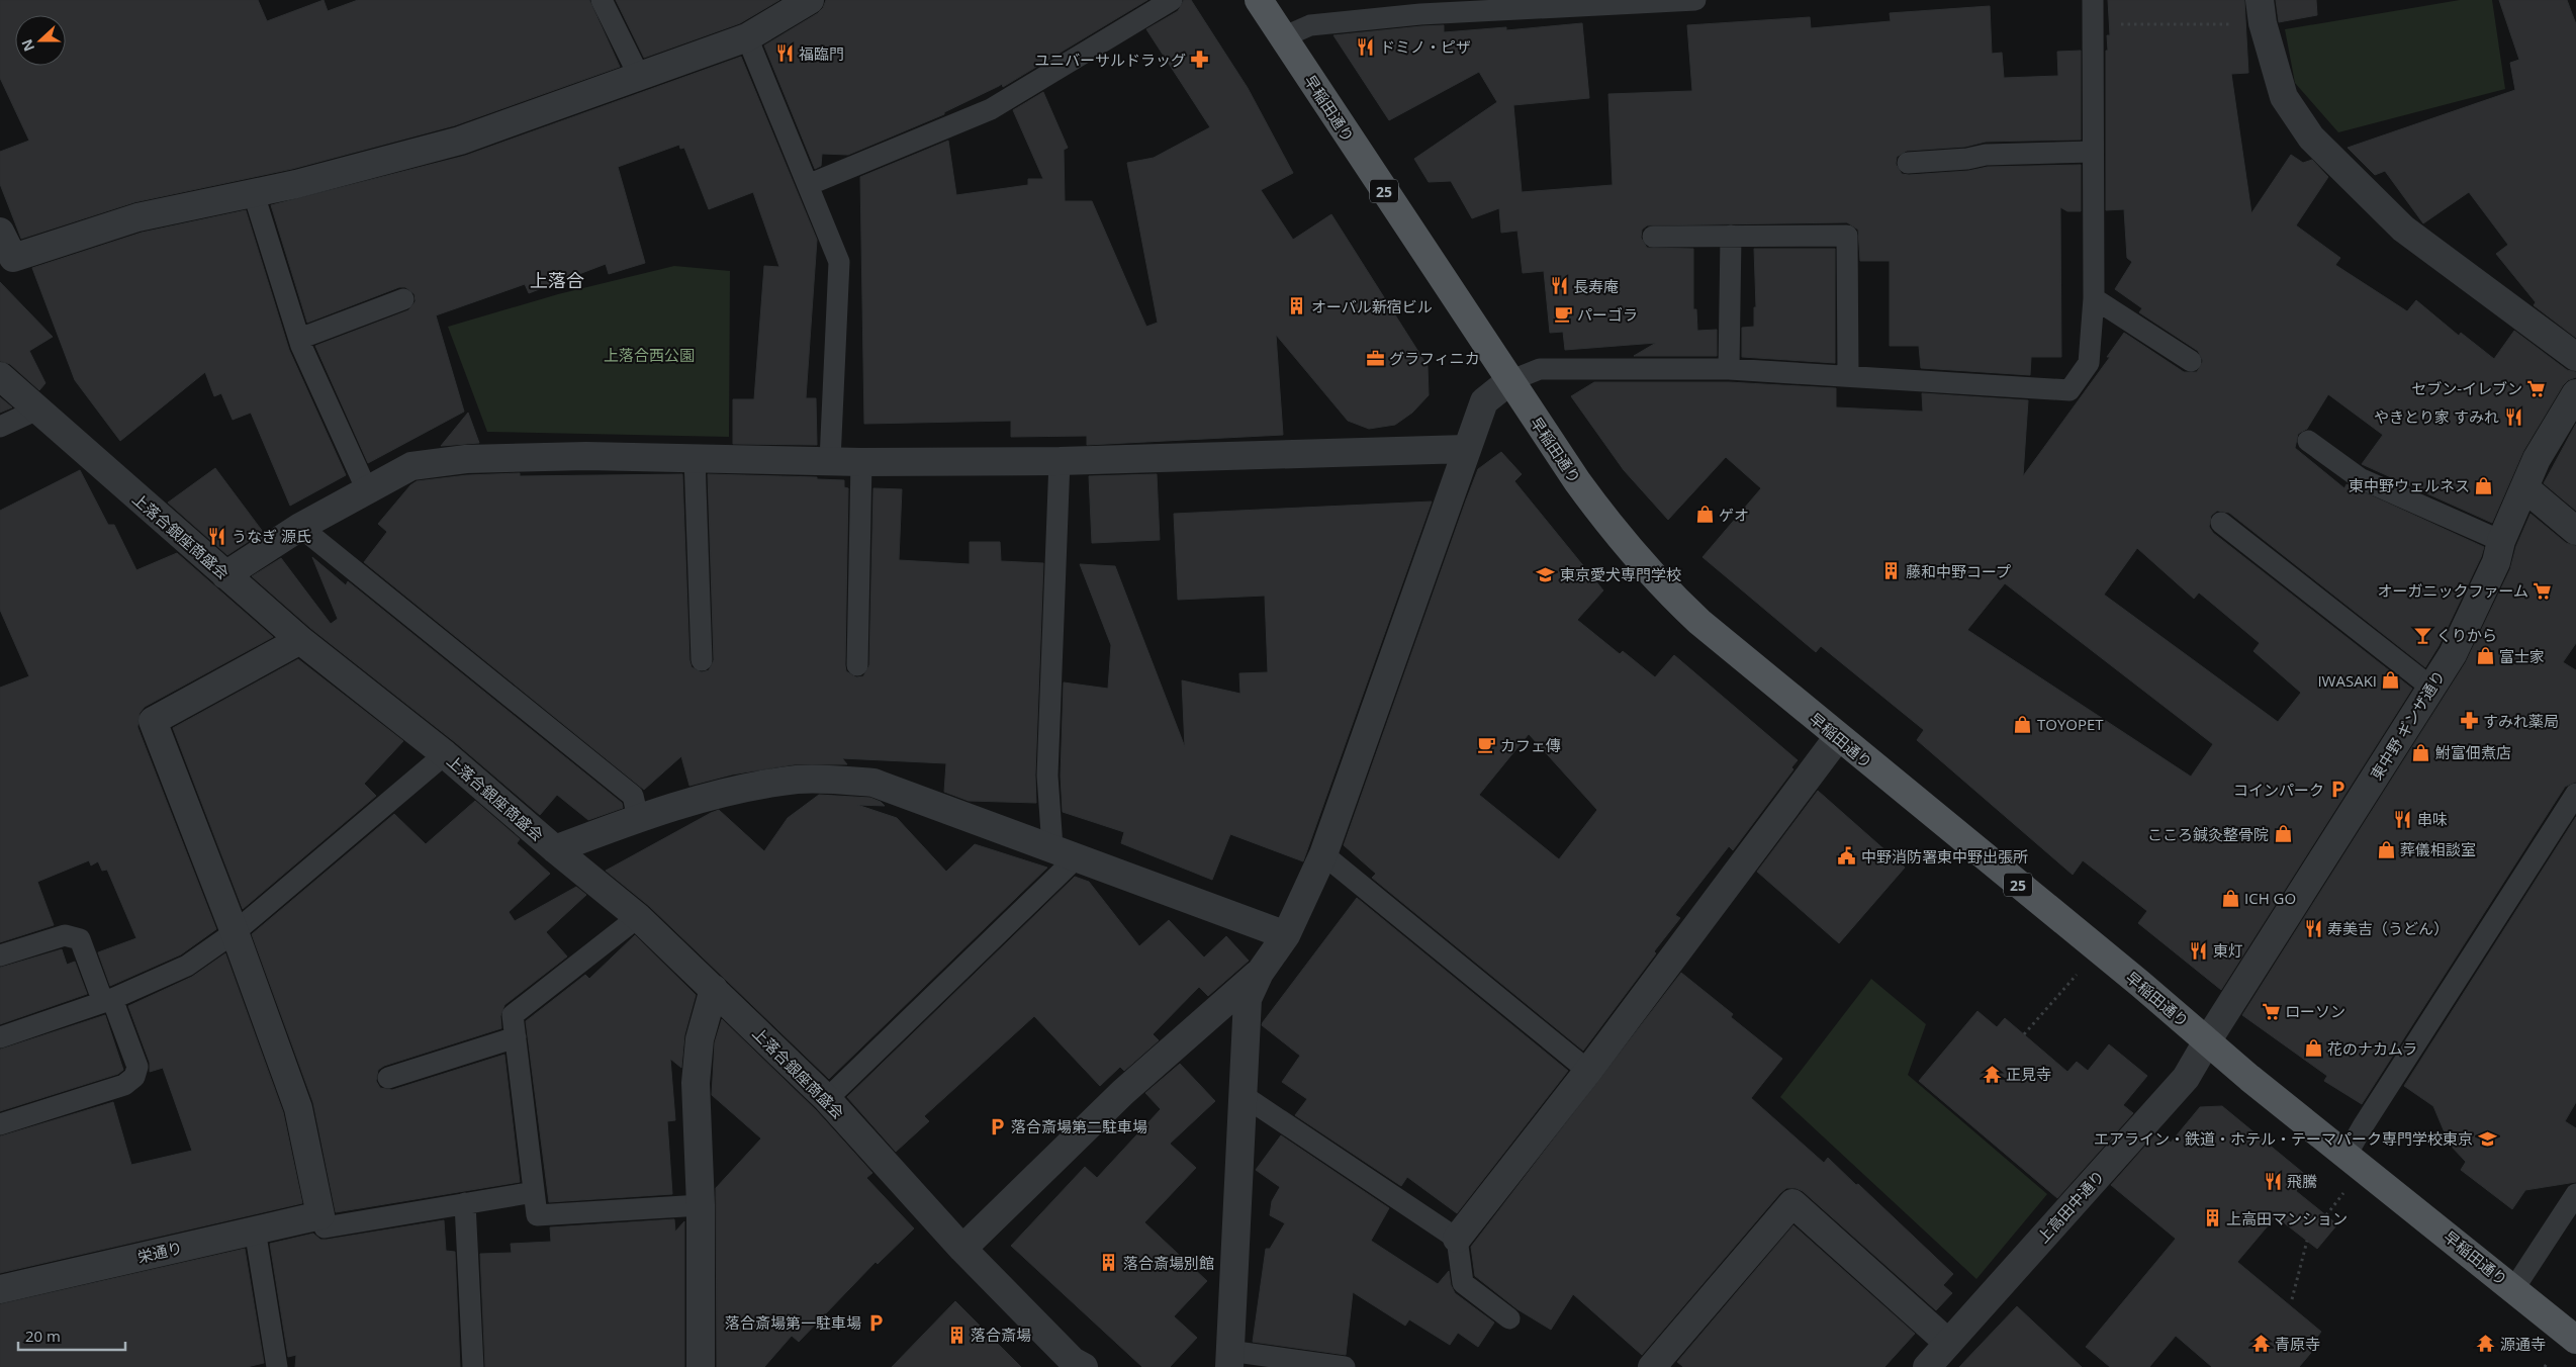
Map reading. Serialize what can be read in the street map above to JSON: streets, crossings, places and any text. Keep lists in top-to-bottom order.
{
  "streets": {
    "main road": ["早稲田通り", "25"],
    "street": [
      "上落合銀座商盛会",
      "東中野 ギンザ通り",
      "上高田中通り",
      "栄通り"
    ]
  },
  "crossings": [
    ["早稲田通り", "東中野 ギンザ通り"],
    ["早稲田通り", "上高田中通り"],
    ["東中野 ギンザ通り", "上高田中通り"]
  ],
  "districts": ["上落合"],
  "parks": ["上落合西公園"],
  "places": {
    "restaurant": [
      "ドミノ・ピザ",
      "福臨門",
      "長寿庵",
      "やきとり家 すみれ",
      "うなぎ 源氏",
      "串味",
      "寿美吉（うどん）",
      "東灯",
      "飛騰"
    ],
    "pharmacy": ["ユニバーサルドラッグ", "すみれ薬局"],
    "building": [
      "オーバル新宿ビル",
      "藤和中野コープ",
      "上高田マンション",
      "落合斎場別館",
      "落合斎場"
    ],
    "cafe": ["パーゴラ", "カフェ傳"],
    "office": ["グラフィニカ"],
    "supermarket": ["セブン-イレブン", "オーガニックファーム", "ローソン"],
    "shop": [
      "東中野ウェルネス",
      "ゲオ",
      "富士家",
      "IWASAKI",
      "TOYOPET",
      "鮒富佃煮店",
      "こころ鍼灸整骨院",
      "葬儀相談室",
      "ICH GO",
      "花のナカムラ"
    ],
    "school or university": ["東京愛犬専門学校", "エアライン・鉄道・ホテル・テーマパーク専門学校東京"],
    "bar": ["くりから"],
    "parking": ["コインパーク", "落合斎場第二駐車場", "落合斎場第一駐車場"],
    "public building": ["中野消防署東中野出張所"],
    "temple": ["正見寺", "青原寺", "源通寺"]
  },
  "scale_bar": "20 m",
  "north": "left"
}
